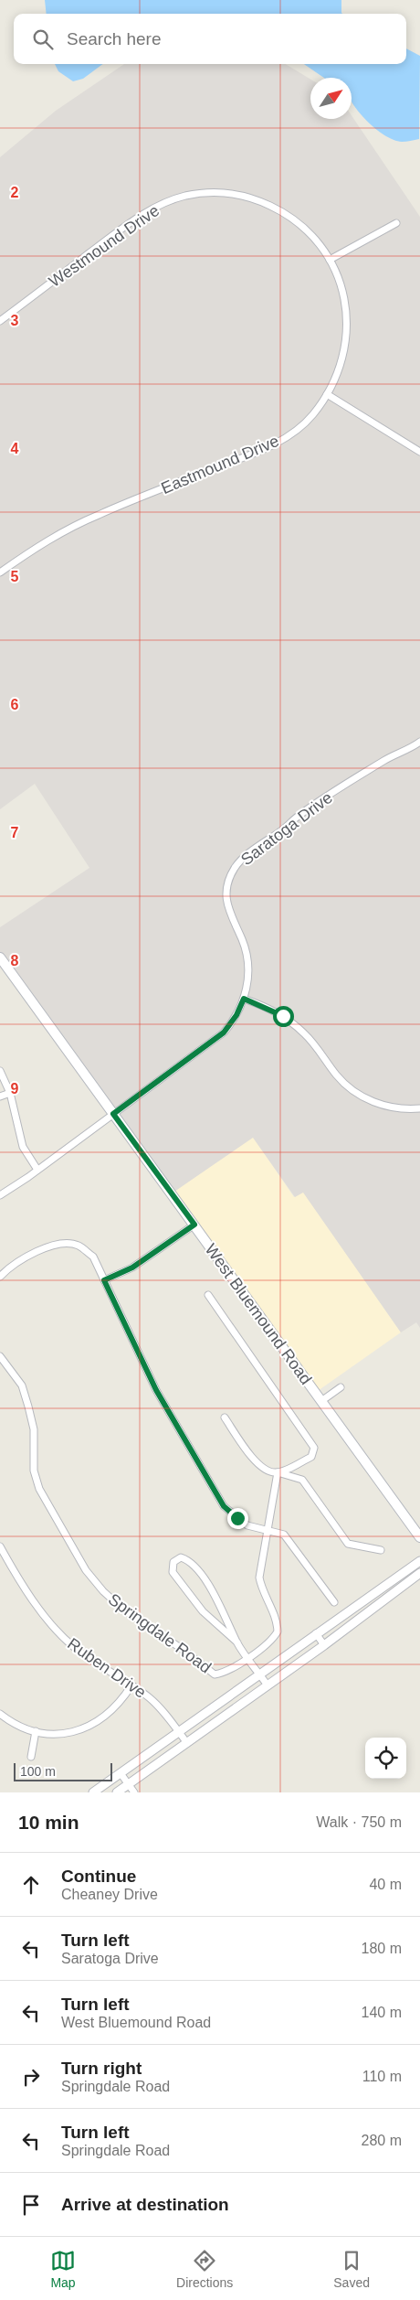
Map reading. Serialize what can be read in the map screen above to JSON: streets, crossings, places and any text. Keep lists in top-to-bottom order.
{
  "streets": {
    "main road": ["West Bluemound Road"],
    "street": [
      "Westmound Drive",
      "Eastmound Drive",
      "Saratoga Drive",
      "Springdale Road",
      "Ruben Drive"
    ]
  },
  "crossings": [
    ["Westmound Drive", "Eastmound Drive"],
    ["Saratoga Drive", "West Bluemound Road"]
  ],
  "scale_bar": "100 m",
  "north": "top right",
  "page": {
    "search": "Search here",
    "scale": "100 m",
    "heading": ["10 min", "Walk · 750 m"],
    "list": [
      ["Continue", "Cheaney Drive", "40 m"],
      ["Turn left", "Saratoga Drive", "180 m"],
      ["Turn left", "West Bluemound Road", "140 m"],
      ["Turn right", "Springdale Road", "110 m"],
      ["Turn left", "Springdale Road", "280 m"],
      "Arrive at destination"
    ],
    "nav": ["Map", "Directions", "Saved"]
  },
  "grid": {
    "rows": [
      "2",
      "3",
      "4",
      "5",
      "6",
      "7",
      "8",
      "9"
    ]
  }
}
